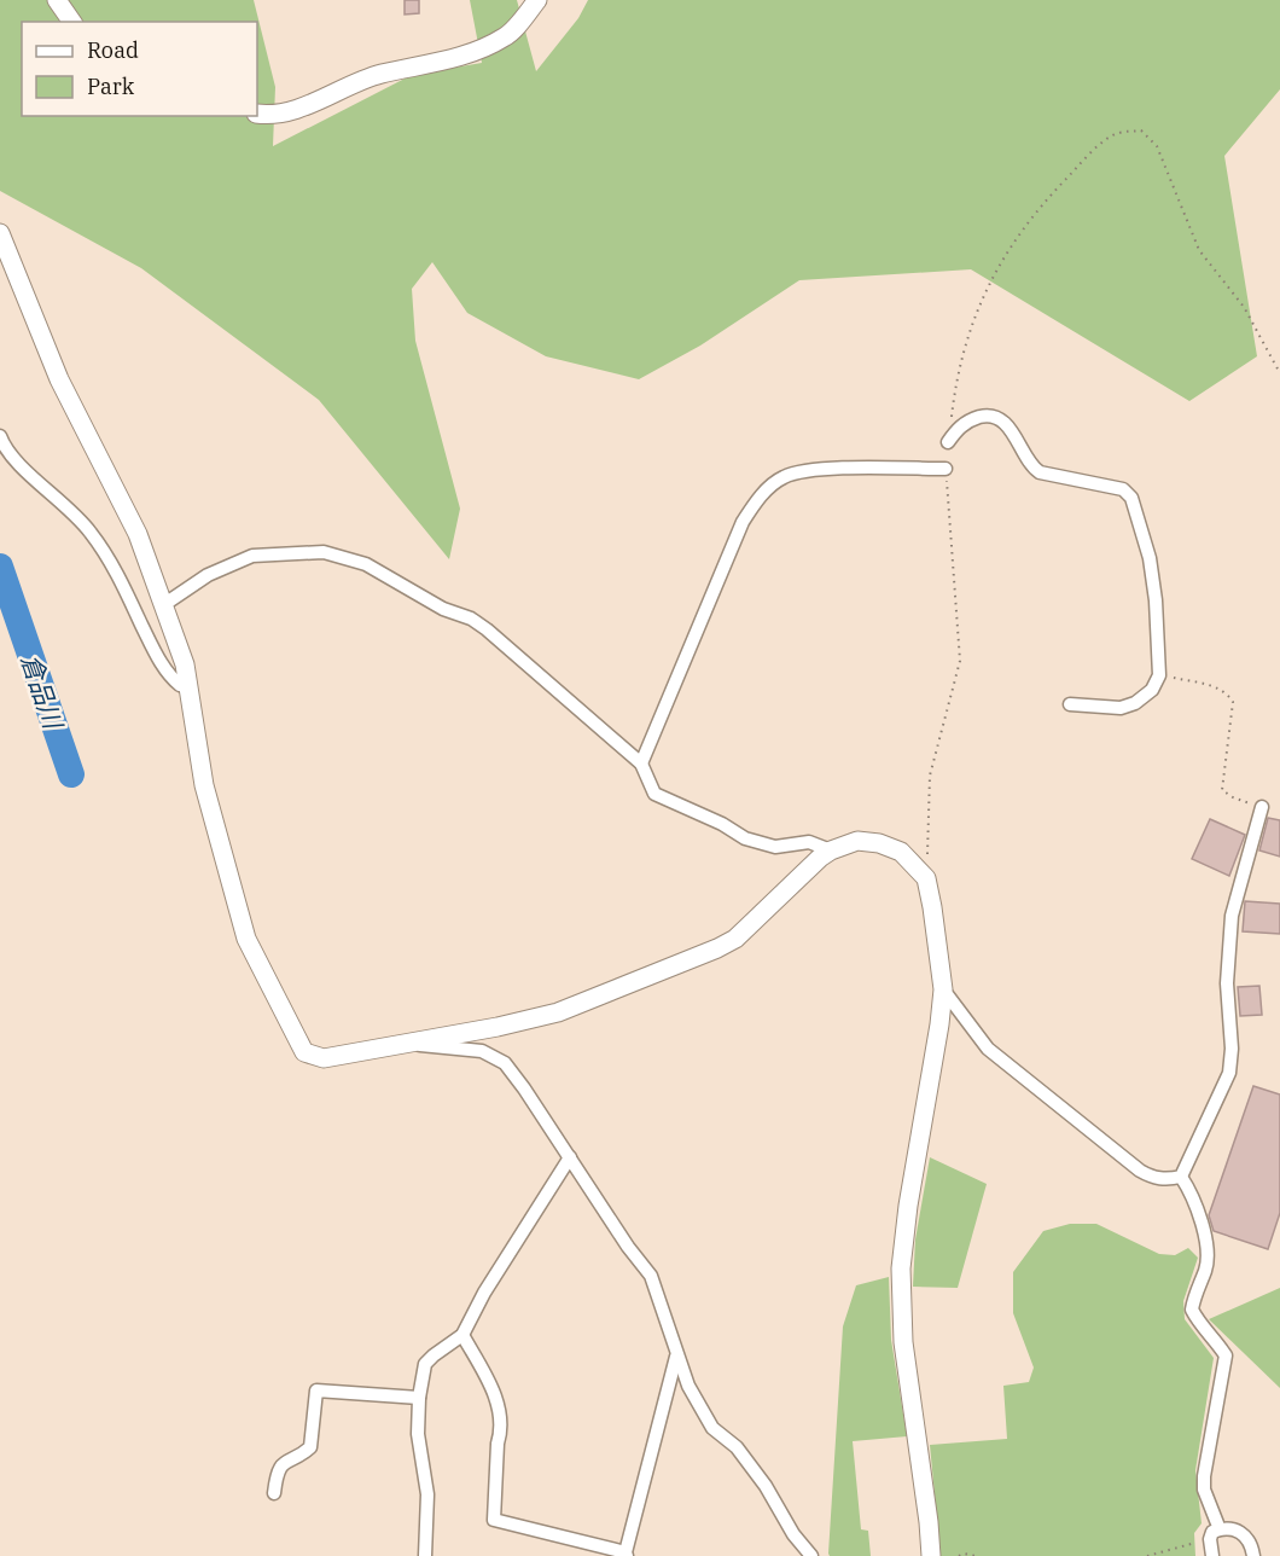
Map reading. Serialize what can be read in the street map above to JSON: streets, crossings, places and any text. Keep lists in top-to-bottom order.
{
  "water": ["倉品川"],
  "legend": ["Road", "Park"]
}
